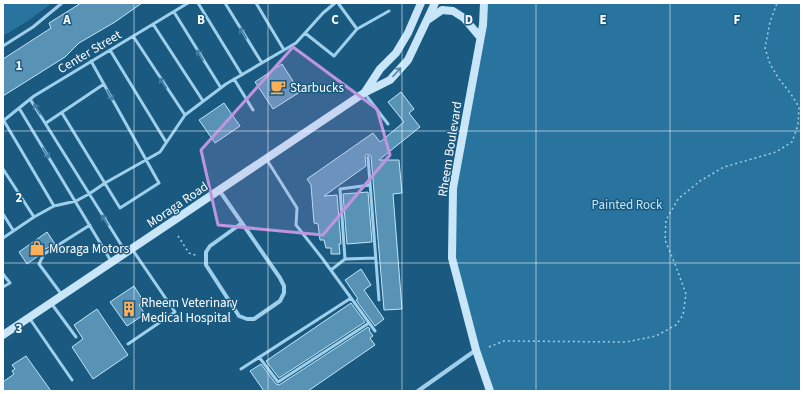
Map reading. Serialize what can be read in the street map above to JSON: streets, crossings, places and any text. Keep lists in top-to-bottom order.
{
  "streets": {
    "main road": ["Rheem Boulevard", "Moraga Road"],
    "lane": ["Center Street"]
  },
  "parks": ["Painted Rock"],
  "places": {
    "cafe": ["Starbucks"],
    "shop": ["Moraga Motors"],
    "building": ["Rheem Veterinary Medical Hospital"]
  },
  "grid": {
    "columns": [
      "A",
      "B",
      "C",
      "D",
      "E",
      "F"
    ],
    "rows": ["1", "2", "3"]
  }
}
